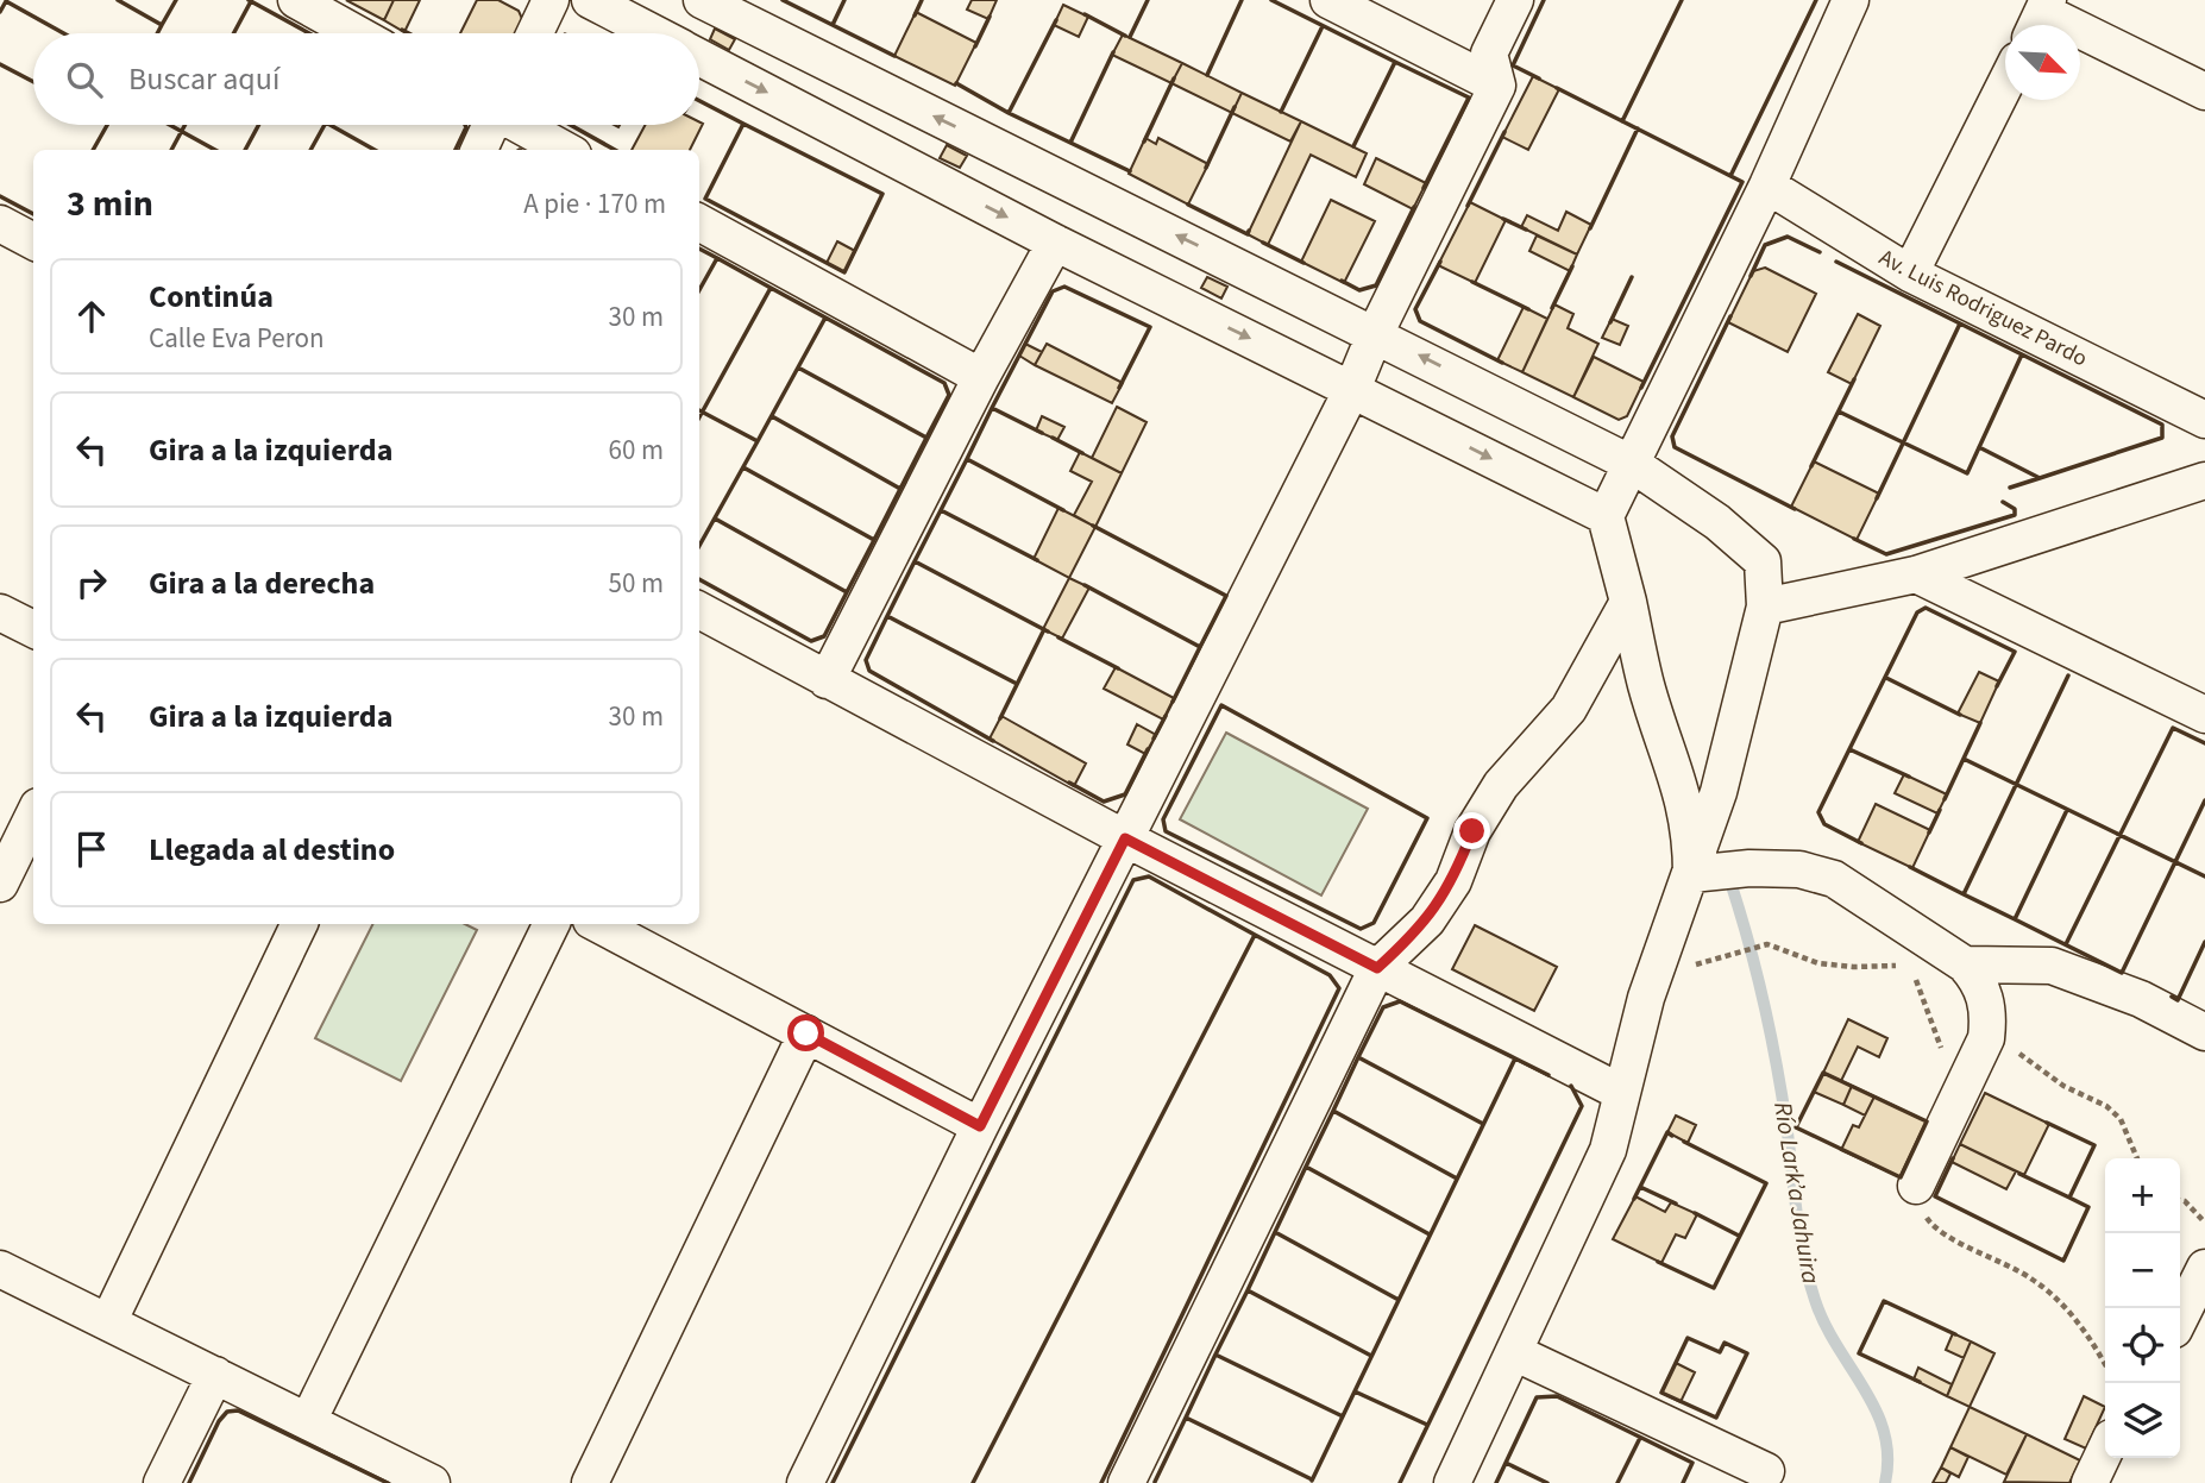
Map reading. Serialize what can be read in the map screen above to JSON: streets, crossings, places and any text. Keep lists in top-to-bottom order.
{
  "streets": {
    "street": ["Av. Luis Rodriguez Pardo"]
  },
  "water": ["Río Lark’a Jahuira"],
  "north": "bottom right",
  "page": {
    "search": "Buscar aquí",
    "heading": ["3 min", "A pie · 170 m"],
    "list": [
      ["Continúa", "Calle Eva Peron", "30 m"],
      ["Gira a la izquierda", "60 m"],
      ["Gira a la derecha", "50 m"],
      ["Gira a la izquierda", "30 m"],
      "Llegada al destino"
    ],
    "map_buttons": ["+", "−"]
  }
}
